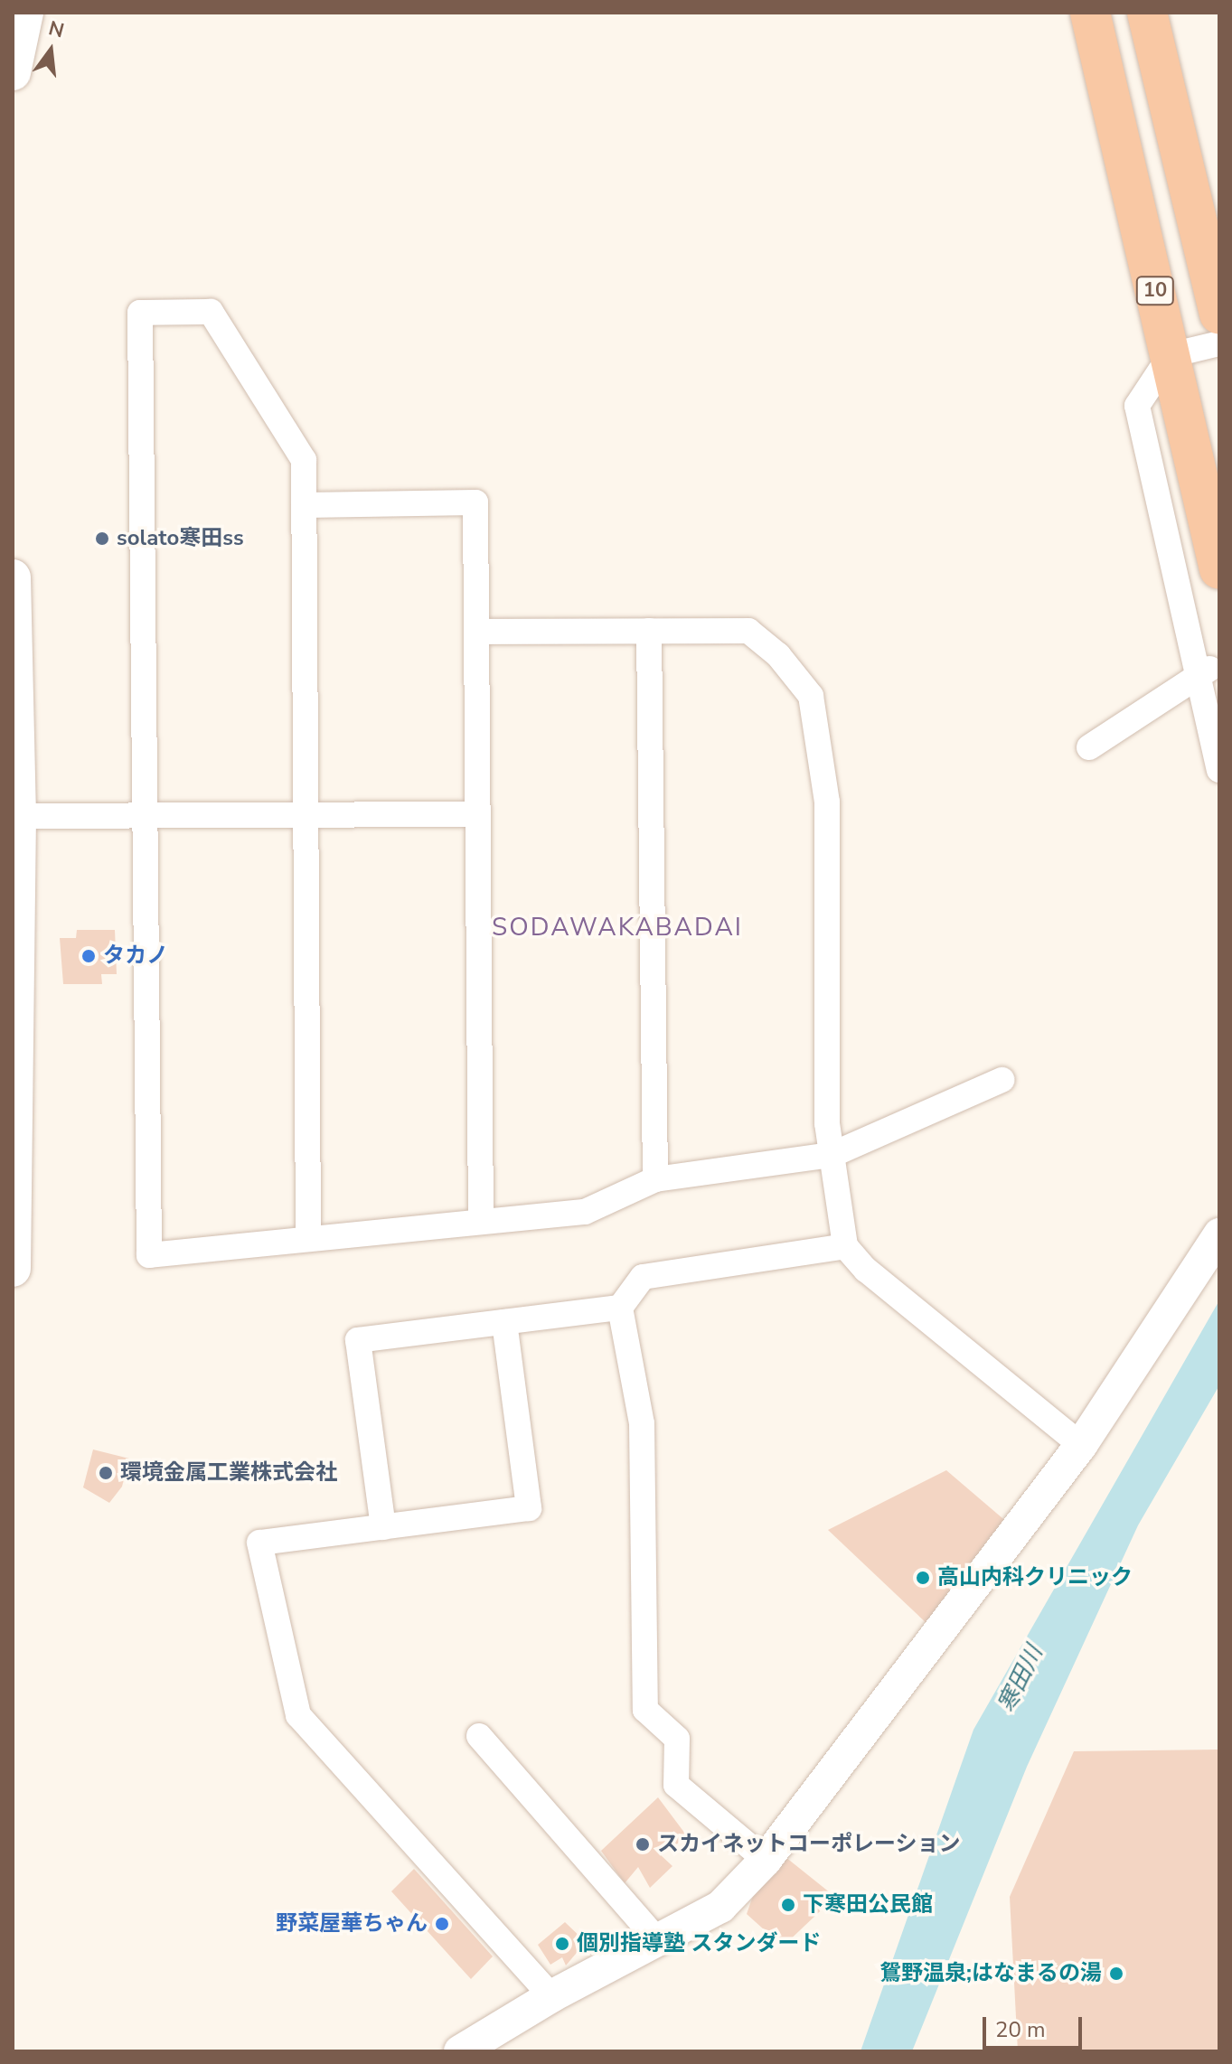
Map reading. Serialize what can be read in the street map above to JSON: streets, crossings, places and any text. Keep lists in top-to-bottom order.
{
  "streets": {
    "highway": ["10"]
  },
  "districts": ["SODAWAKABADAI"],
  "water": ["寒田川"],
  "places": [
    "solato寒田ss",
    "タカノ",
    "環境金属工業株式会社",
    "高山内科クリニック",
    "スカイネットコーポレーション",
    "下寒田公民館",
    "野菜屋華ちゃん",
    "個別指導塾 スタンダード",
    "鴛野温泉;はなまるの湯"
  ],
  "scale_bar": "20 m",
  "north": "top"
}
